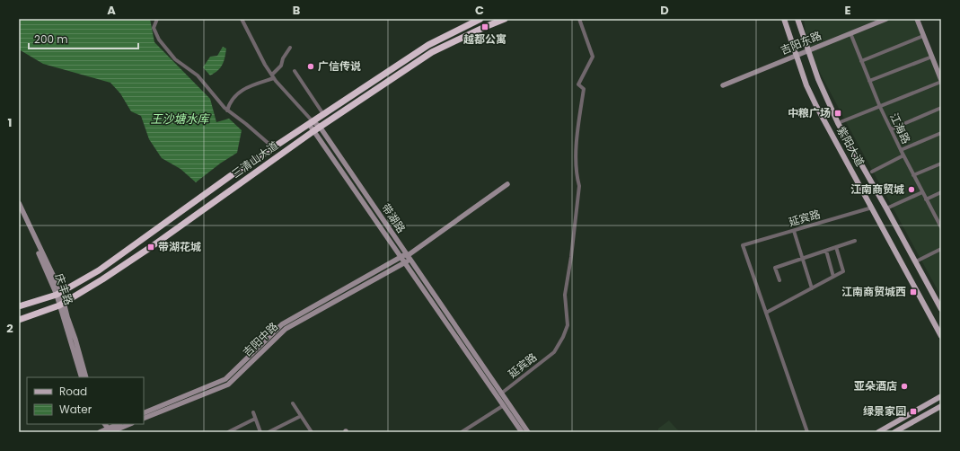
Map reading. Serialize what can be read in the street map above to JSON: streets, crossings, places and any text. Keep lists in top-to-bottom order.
{
  "streets": {
    "highway": ["三清山大道"],
    "main road": [
      "吉阳东路",
      "紫阳大道",
      "带湖路",
      "庆丰路",
      "吉阳中路"
    ],
    "street": ["江海路", "延宾路"]
  },
  "crossings": [
    ["吉阳东路", "江海路"],
    ["吉阳东路", "紫阳大道"],
    ["紫阳大道", "延宾路"],
    ["三清山大道", "带湖路"],
    ["三清山大道", "庆丰路"],
    ["带湖路", "延宾路"],
    ["带湖路", "吉阳中路"]
  ],
  "water": ["王沙塘水库"],
  "places": {
    "transit": [
      "越都公寓",
      "中粮广场",
      "带湖花城",
      "江南商贸城西",
      "绿景家园"
    ],
    "other": ["广信传说", "江南商贸城", "亚朵酒店"]
  },
  "legend": ["Road", "Water"],
  "scale_bar": "200 m",
  "grid": {
    "columns": [
      "A",
      "B",
      "C",
      "D",
      "E"
    ],
    "rows": ["1", "2"]
  }
}
